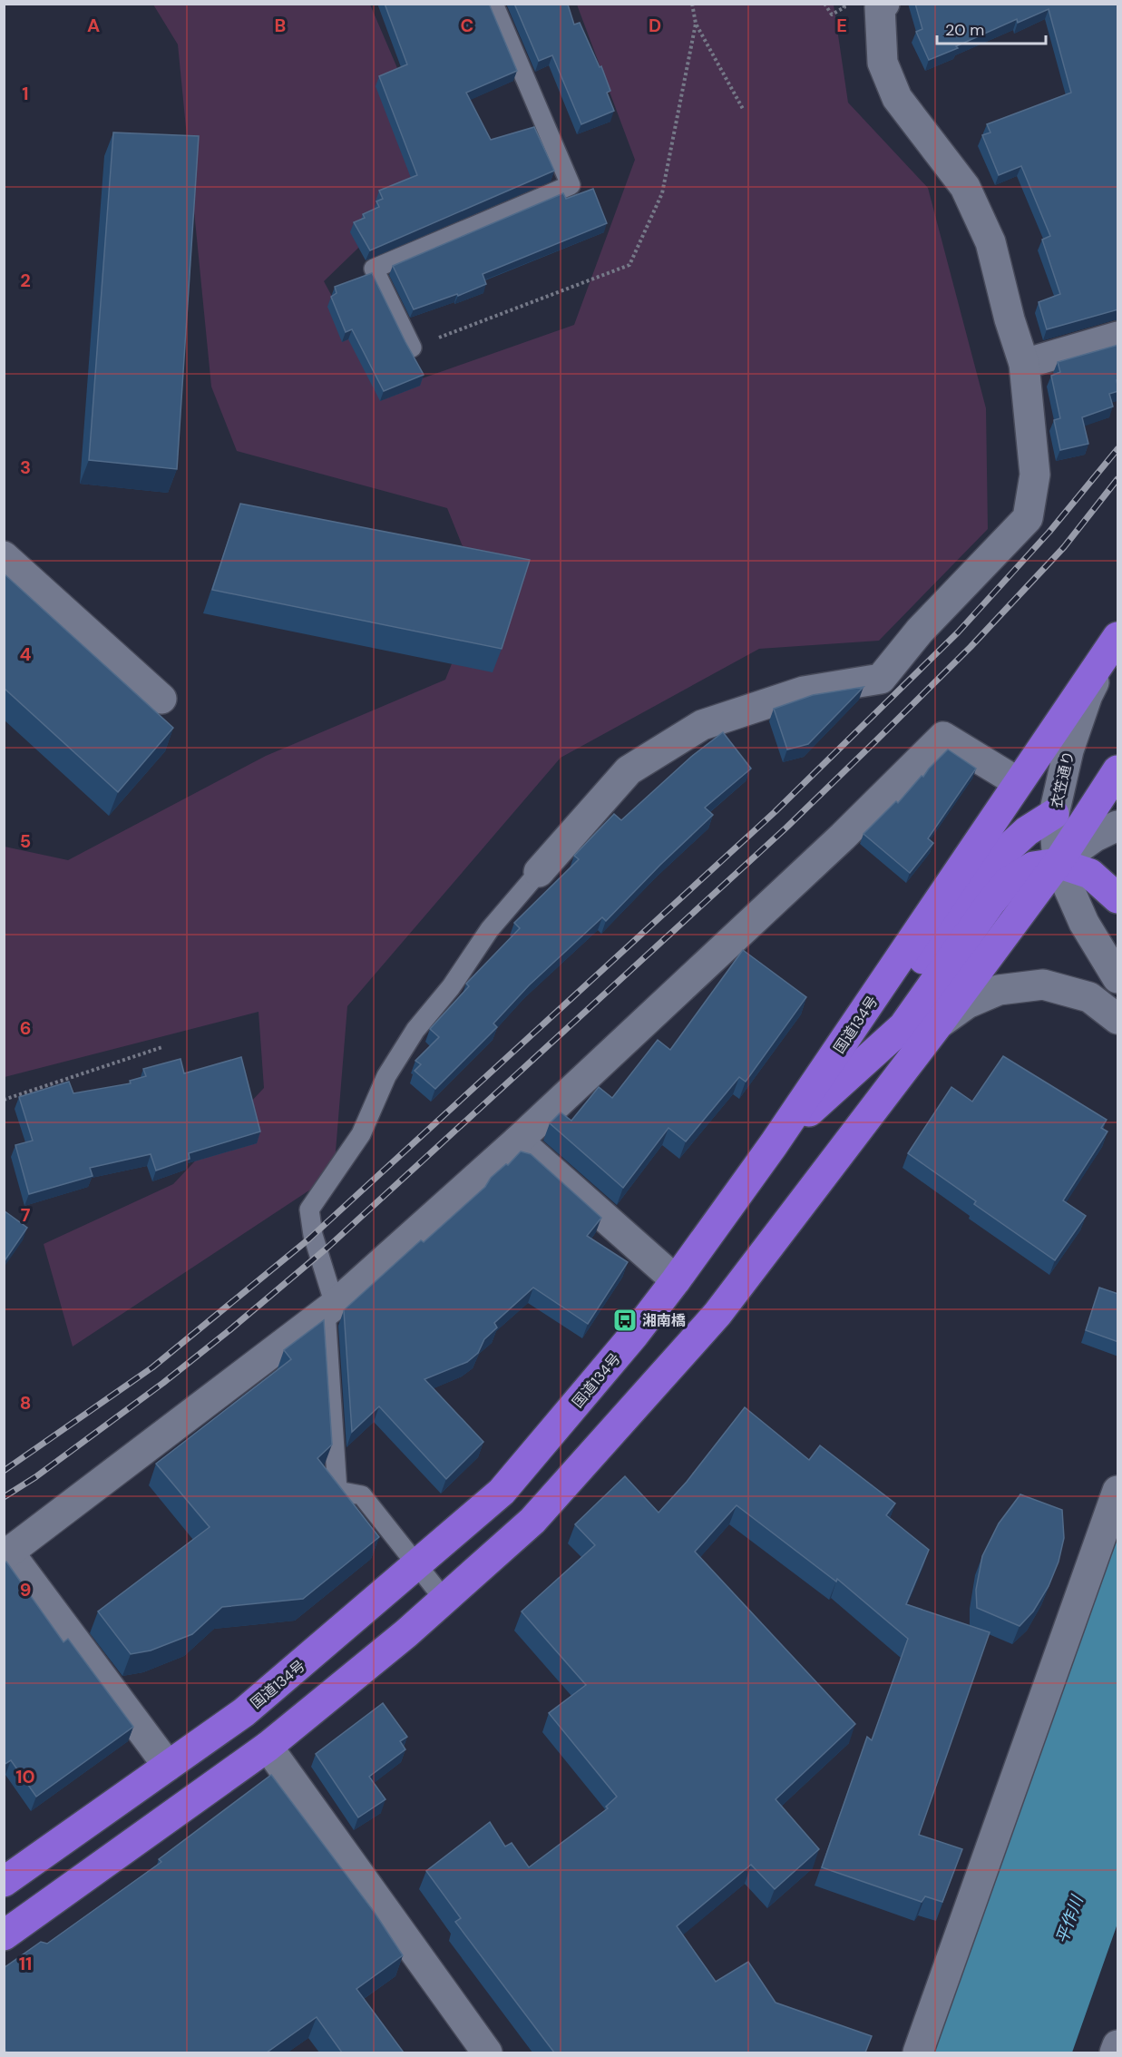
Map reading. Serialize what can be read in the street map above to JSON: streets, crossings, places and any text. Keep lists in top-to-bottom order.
{
  "streets": {
    "highway": ["国道134号"],
    "street": ["衣笠通り"]
  },
  "crossings": [
    ["衣笠通り", "国道134号"]
  ],
  "water": ["平作川"],
  "places": {
    "bus stop": ["湘南橋"]
  },
  "scale_bar": "20 m",
  "grid": {
    "columns": [
      "A",
      "B",
      "C",
      "D",
      "E"
    ],
    "rows": [
      "1",
      "2",
      "3",
      "4",
      "5",
      "6",
      "7",
      "8",
      "9",
      "10",
      "11"
    ]
  }
}
